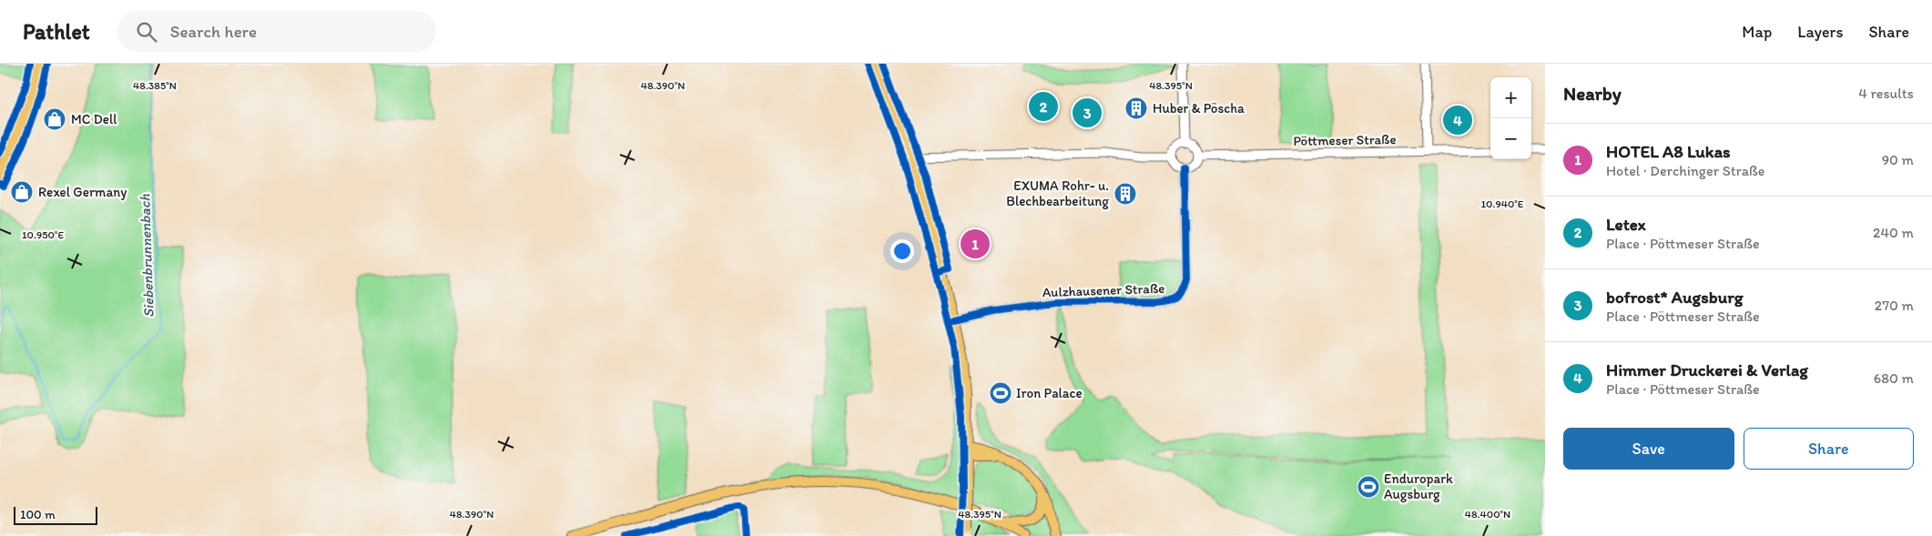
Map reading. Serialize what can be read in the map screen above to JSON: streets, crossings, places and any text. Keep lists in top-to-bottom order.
{
  "streets": {
    "street": ["Pöttmeser Straße", "Aulzhausener Straße"]
  },
  "crossings": [
    ["Pöttmeser Straße", "Aulzhausener Straße"]
  ],
  "water": ["Siebenbrunnenbach"],
  "places": {
    "building": ["Huber & Pöscha", "EXUMA Rohr- u. Blechbearbeitung"],
    "shop": ["MC Dell", "Rexel Germany"],
    "sports": ["Iron Palace", "Enduropark Augsburg"]
  },
  "scale_bar": "100 m",
  "page": {
    "header": "Pathlet",
    "search": "Search here",
    "nav": ["Map", "Layers", "Share"],
    "heading": ["Nearby", "4 results"],
    "map_buttons": ["+", "−"],
    "pins": [
      "2",
      "3",
      "4",
      "1"
    ],
    "list": [
      {
        "mark": "1",
        "name": "HOTEL A8 Lukas",
        "note": "Hotel · Derchinger Straße",
        "value": "90 m"
      },
      {
        "mark": "2",
        "name": "Letex",
        "note": "Place · Pöttmeser Straße",
        "value": "240 m"
      },
      {
        "mark": "3",
        "name": "bofrost* Augsburg",
        "note": "Place · Pöttmeser Straße",
        "value": "270 m"
      },
      {
        "mark": "4",
        "name": "Himmer Druckerei & Verlag",
        "note": "Place · Pöttmeser Straße",
        "value": "680 m"
      }
    ],
    "buttons": ["Save", "Share"],
    "scale": "100 m"
  },
  "coordinates": [
    "48.385°N",
    "48.390°N",
    "48.395°N",
    "10.940°E",
    "10.950°E",
    "48.400°N"
  ]
}
